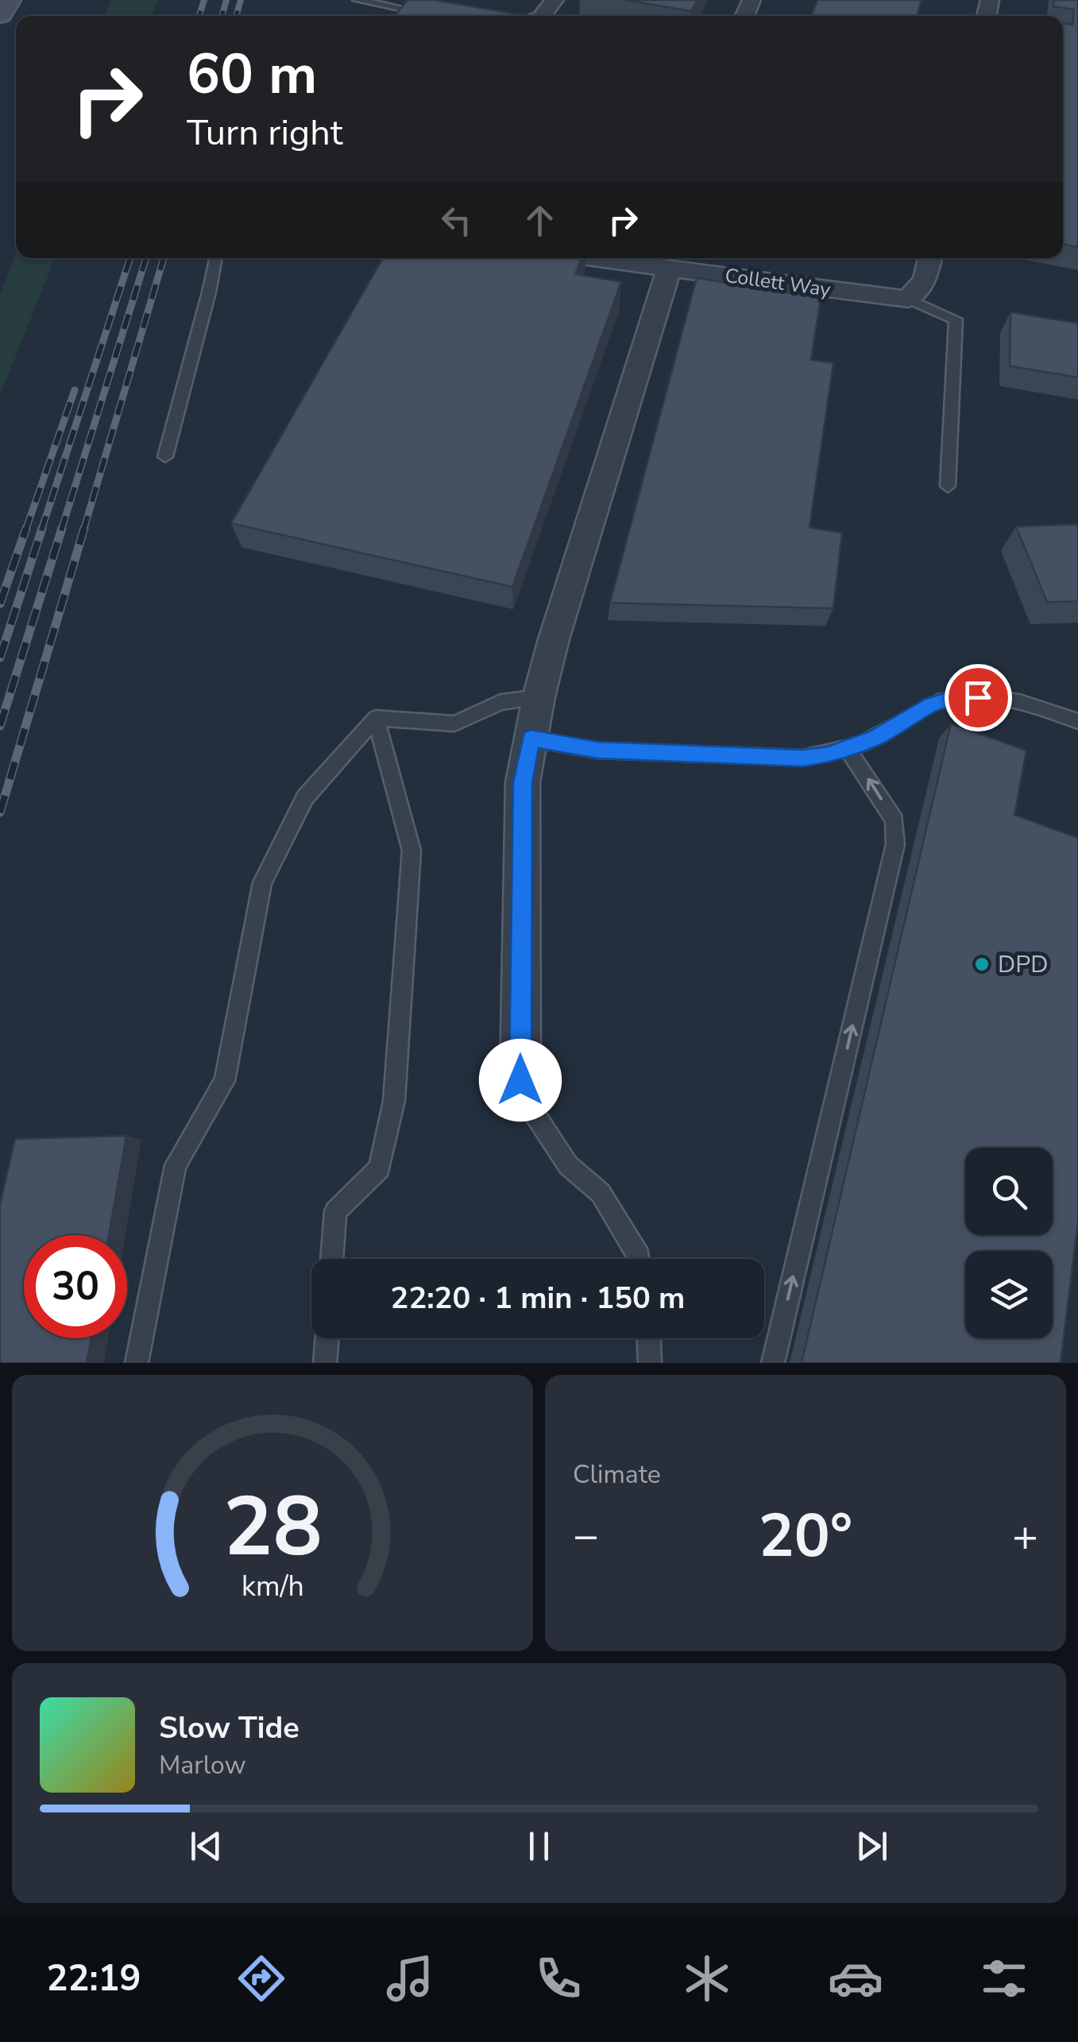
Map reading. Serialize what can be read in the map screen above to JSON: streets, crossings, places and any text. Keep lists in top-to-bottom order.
{
  "streets": {
    "street": ["Collett Way"]
  },
  "places": ["DPD"],
  "page": {
    "turn": ["60 m", "Turn right"],
    "limit": "30",
    "trip": "22:20 · 1 min · 150 m",
    "tile": "Climate",
    "heat": ["−", "20°", "+"],
    "song": ["Slow Tide", "Marlow"],
    "tabs": "22:19",
    "gauge": ["28", "km/h"]
  }
}
